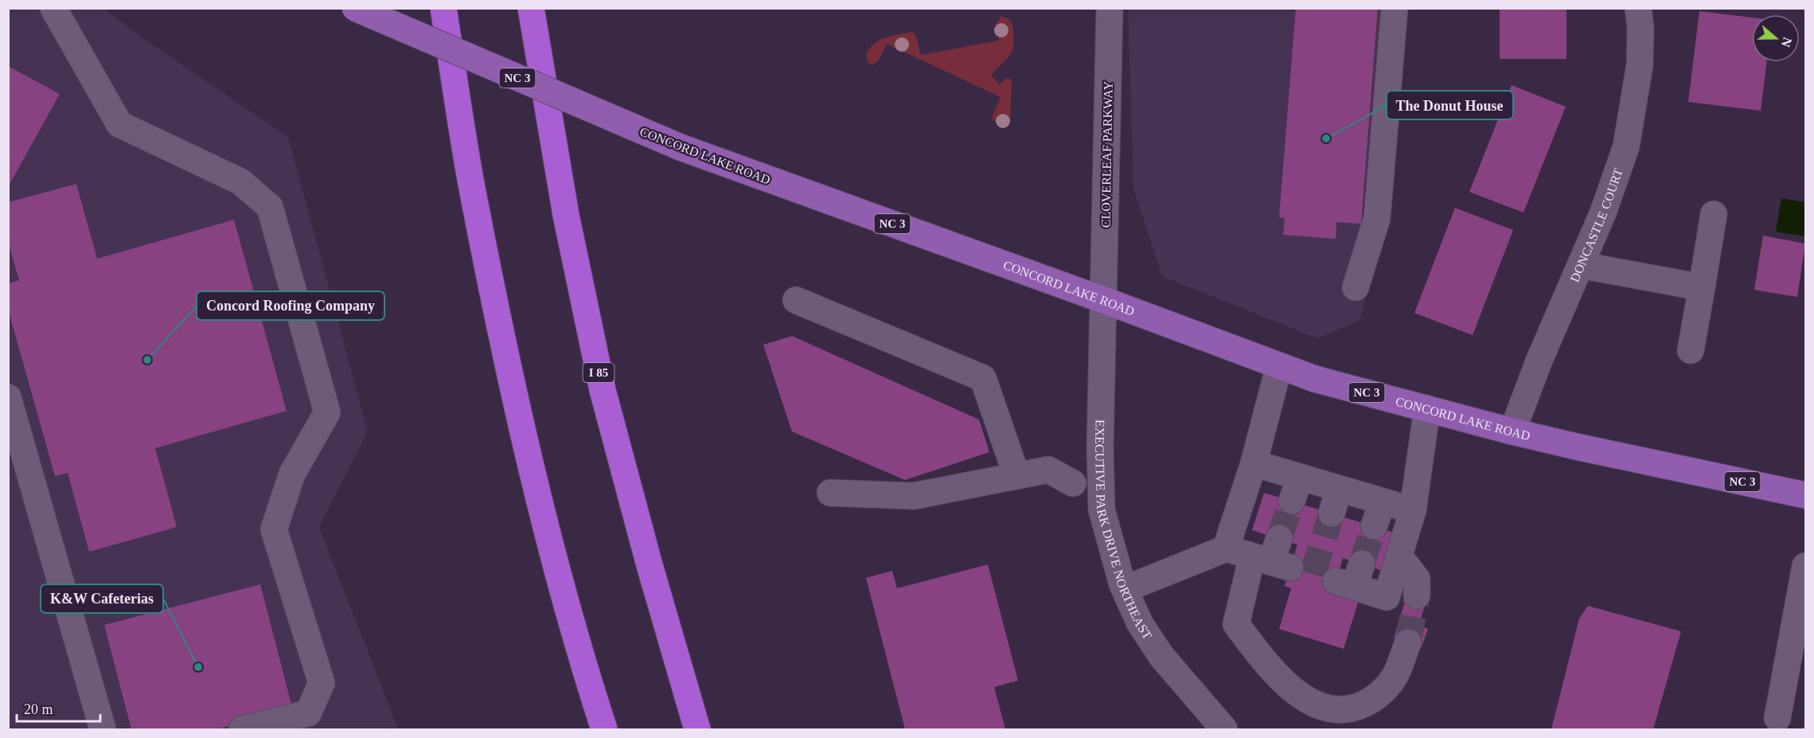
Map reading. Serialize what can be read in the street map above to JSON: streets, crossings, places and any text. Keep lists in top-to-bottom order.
{
  "streets": {
    "highway": ["I 85"],
    "main road": ["NC 3", "CONCORD LAKE ROAD"],
    "street": ["CLOVERLEAF PARKWAY", "DONCASTLE COURT", "EXECUTIVE PARK DRIVE NORTHEAST"]
  },
  "crossings": [
    ["CLOVERLEAF PARKWAY", "CONCORD LAKE ROAD"],
    ["CLOVERLEAF PARKWAY", "EXECUTIVE PARK DRIVE NORTHEAST"],
    ["CONCORD LAKE ROAD", "DONCASTLE COURT"],
    ["CONCORD LAKE ROAD", "EXECUTIVE PARK DRIVE NORTHEAST"]
  ],
  "places": ["The Donut House", "Concord Roofing Company", "K&W Cafeterias"],
  "scale_bar": "20 m",
  "north": "right"
}
